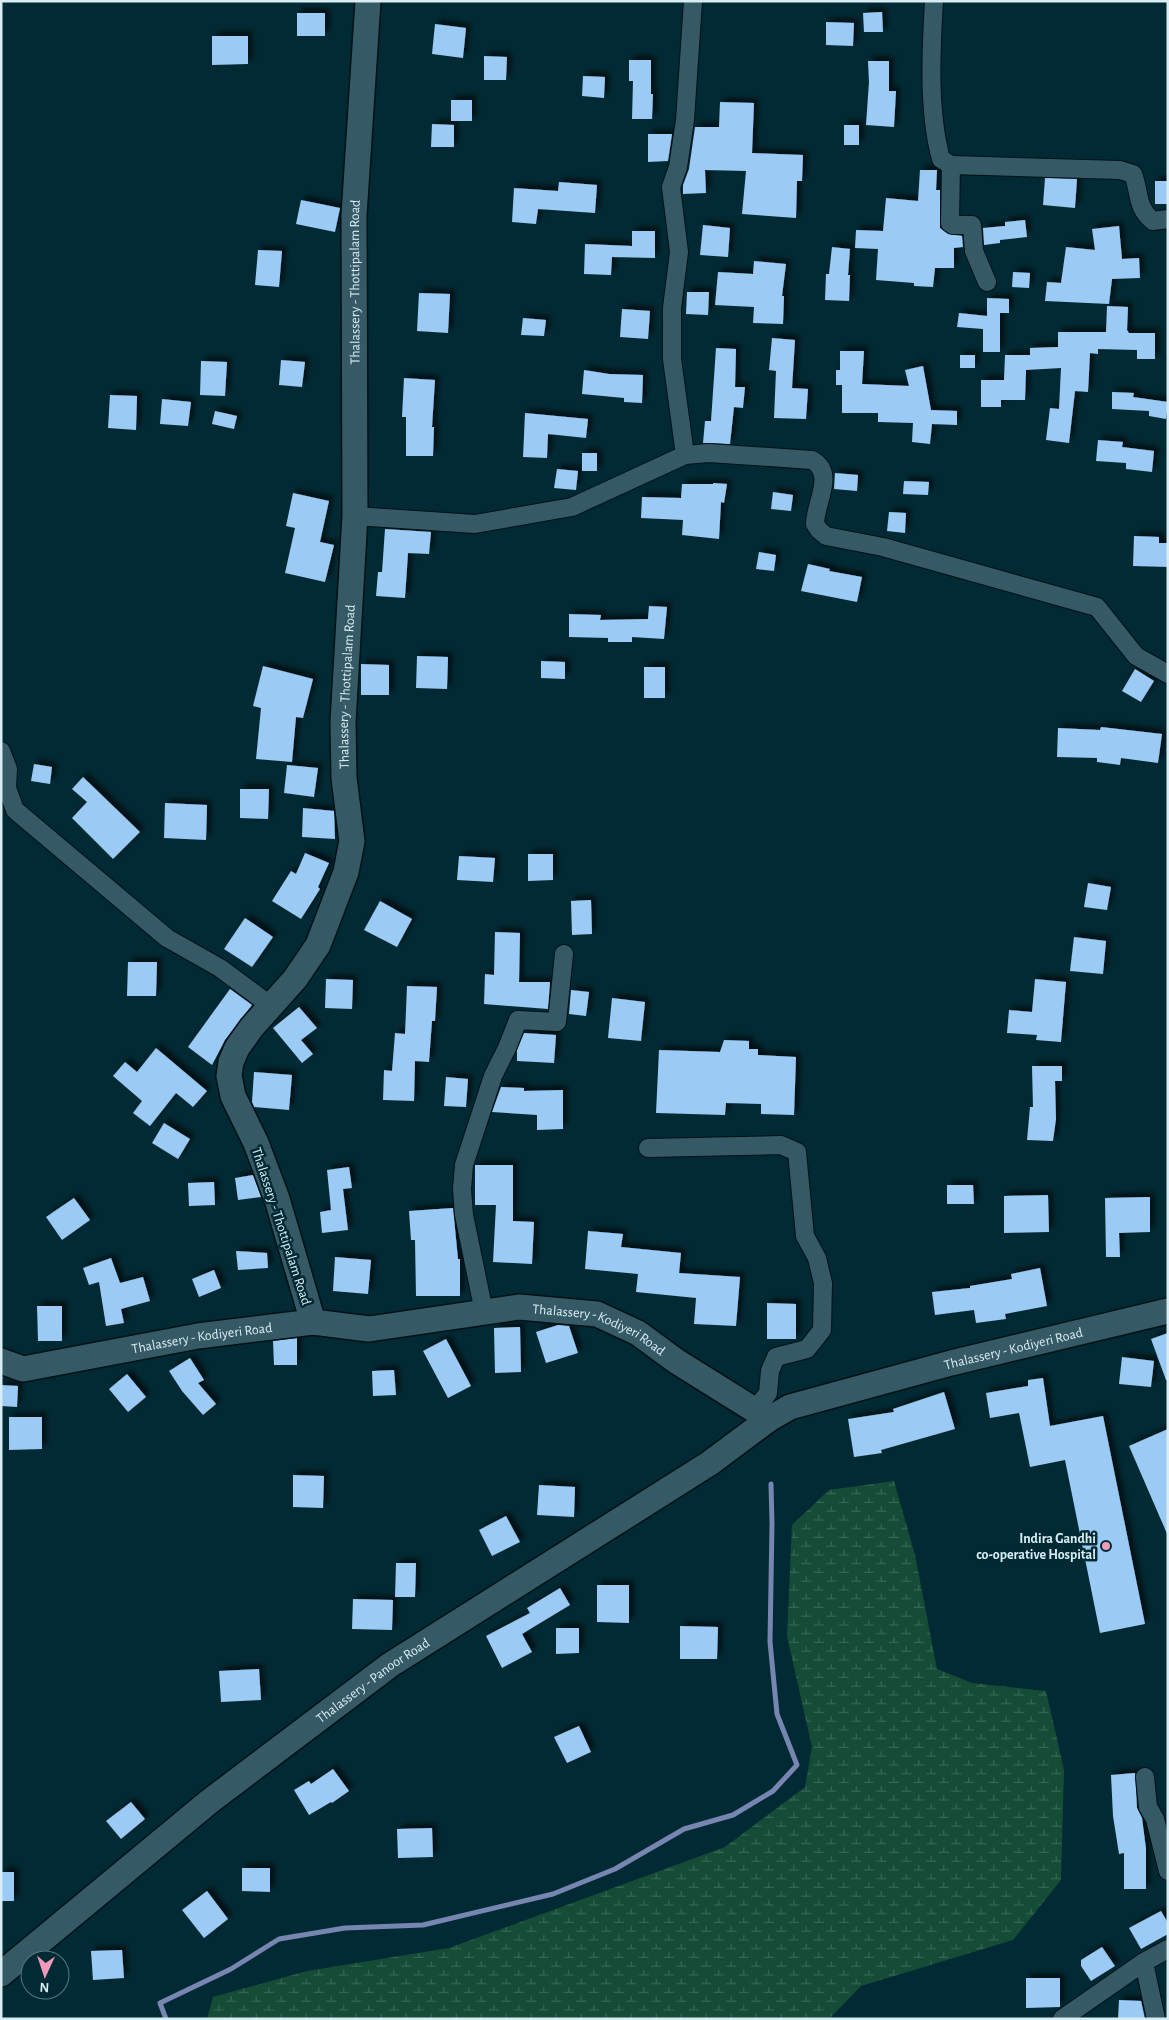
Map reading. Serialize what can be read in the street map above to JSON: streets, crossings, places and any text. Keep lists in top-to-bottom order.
{
  "streets": {
    "main road": ["Thalassery - Thottipalam Road", "Thalassery - Kodiyeri Road", "Thalassery - Panoor Road"]
  },
  "crossings": [
    ["Thalassery - Thottipalam Road", "Thalassery - Kodiyeri Road"],
    ["Thalassery - Kodiyeri Road", "Thalassery - Panoor Road"]
  ],
  "places": ["Indira Gandhi co-operative Hospital"],
  "north": "bottom"
}
